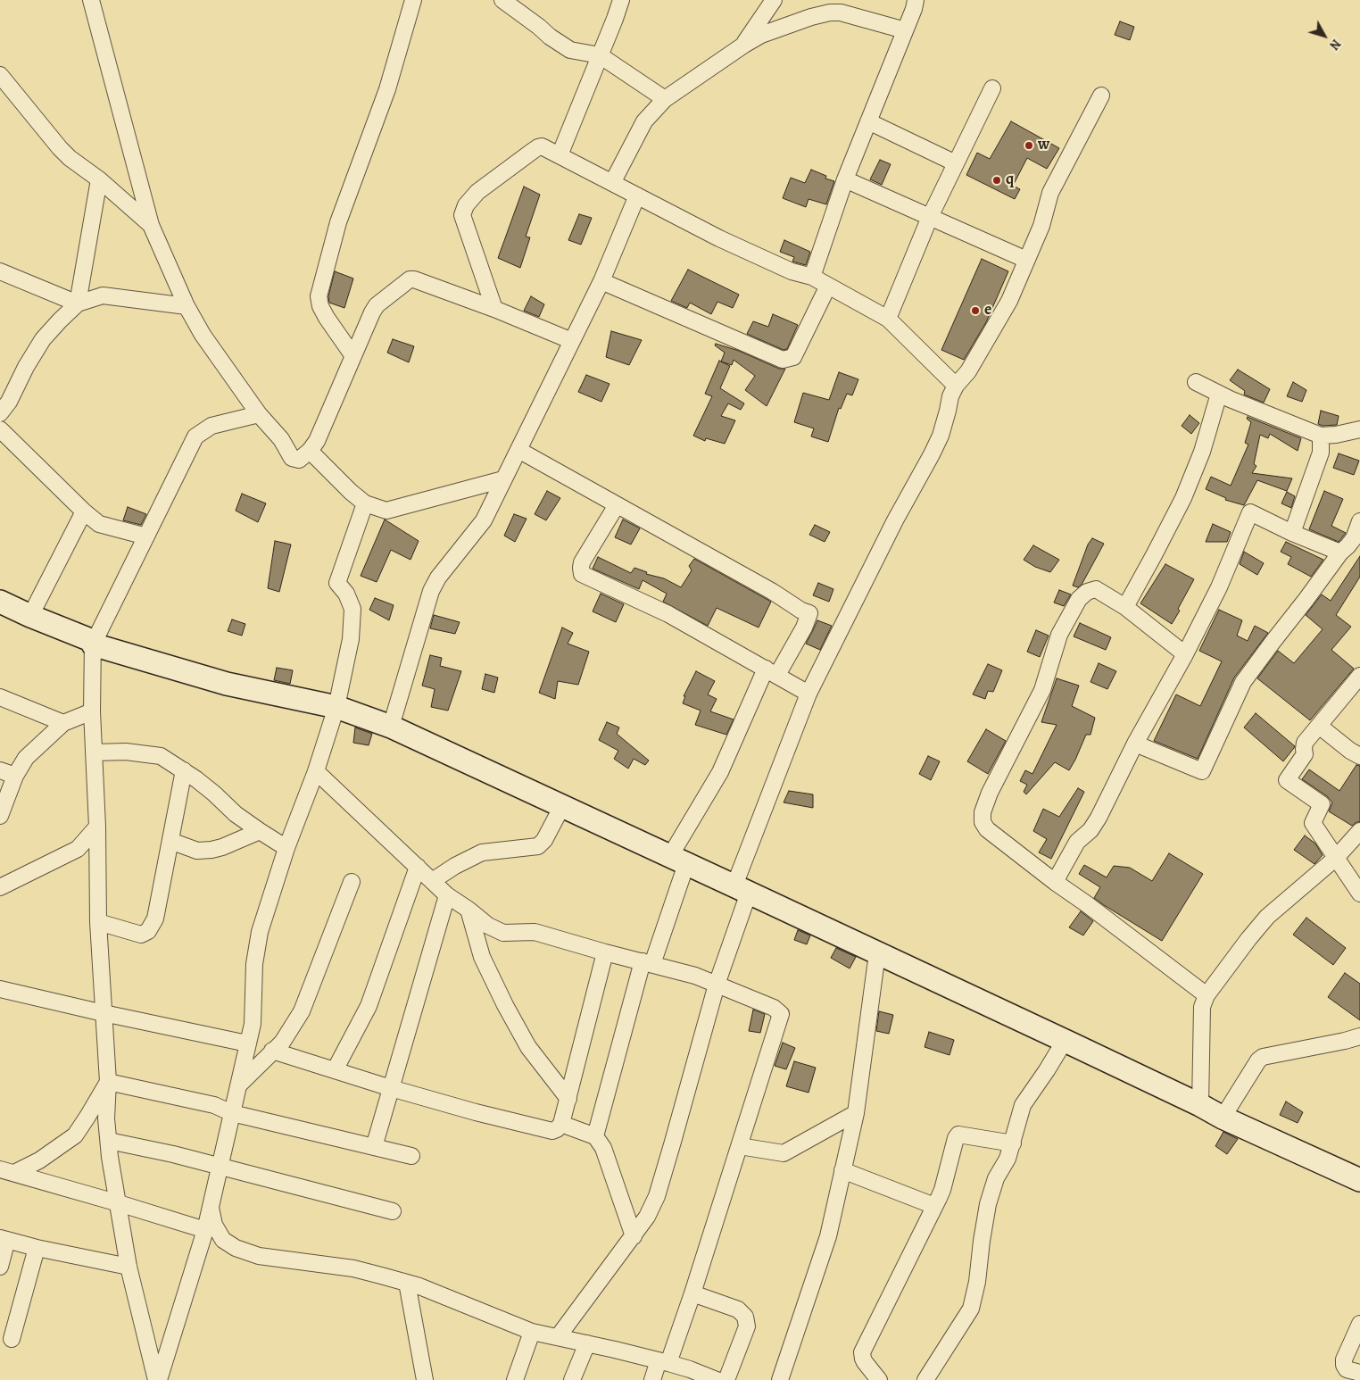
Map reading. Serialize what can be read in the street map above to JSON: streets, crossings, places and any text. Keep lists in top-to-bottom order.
{
  "places": ["w", "q", "e"],
  "north": "bottom right"
}
